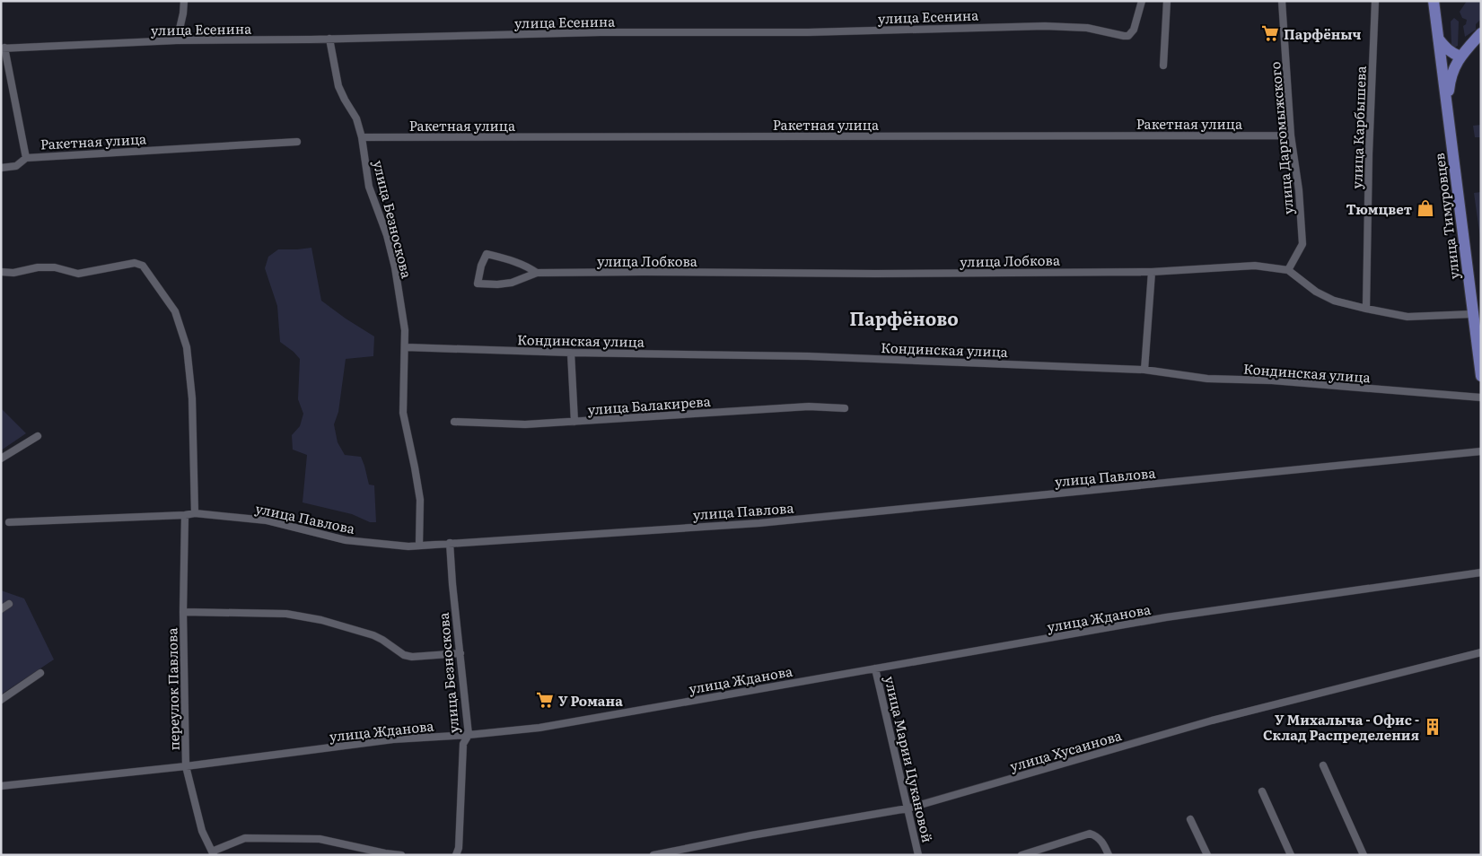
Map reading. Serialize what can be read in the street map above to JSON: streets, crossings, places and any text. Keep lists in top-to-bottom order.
{
  "streets": {
    "main road": ["улица Тимуровцев"],
    "street": [
      "улица Есенина",
      "Ракетная улица",
      "улица Карбышева",
      "улица Даргомыжского",
      "улица Безноскова",
      "улица Лобкова",
      "Кондинская улица",
      "улица Балакирева",
      "улица Павлова",
      "улица Жданова",
      "переулок Павлова",
      "улица Хусаинова",
      "улица Марии Цукановой"
    ]
  },
  "crossings": [
    ["улица Есенина", "Ракетная улица"],
    ["улица Есенина", "улица Безноскова"],
    ["Ракетная улица", "улица Даргомыжского"],
    ["Ракетная улица", "улица Безноскова"],
    ["улица Карбышева", "улица Лобкова"],
    ["улица Даргомыжского", "улица Лобкова"],
    ["улица Тимуровцев", "улица Лобкова"],
    ["улица Безноскова", "Кондинская улица"],
    ["улица Безноскова", "улица Павлова"],
    ["улица Безноскова", "улица Жданова"],
    ["улица Безноскова", "переулок Павлова"],
    ["улица Павлова", "переулок Павлова"],
    ["улица Жданова", "переулок Павлова"],
    ["улица Жданова", "улица Марии Цукановой"],
    ["улица Хусаинова", "улица Марии Цукановой"]
  ],
  "districts": ["Парфёново"],
  "places": {
    "supermarket": ["Парфёныч", "У Романа"],
    "shop": ["Тюмцвет"],
    "building": ["У Михалыча - Офис - Склад Распределения"]
  }
}
